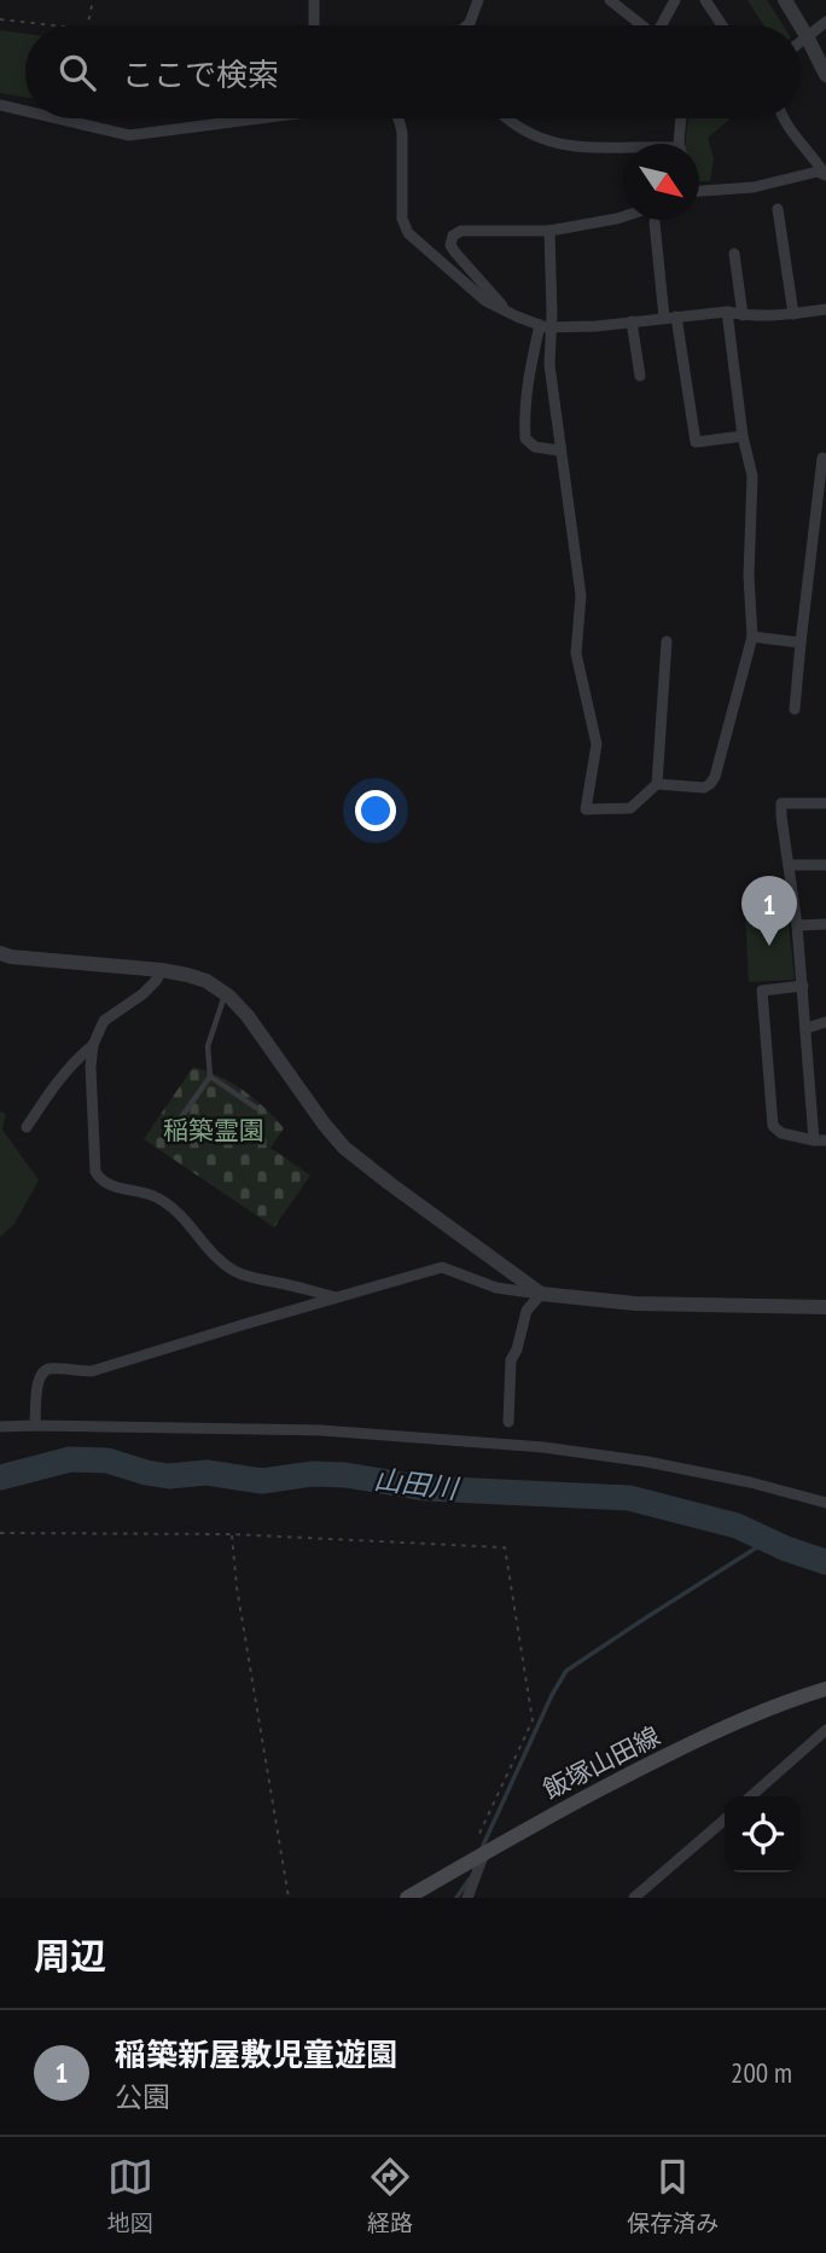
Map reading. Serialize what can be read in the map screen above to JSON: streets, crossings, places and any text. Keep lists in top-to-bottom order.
{
  "streets": {
    "main road": ["飯塚山田線"]
  },
  "water": ["山田川"],
  "parks": ["稲築霊園"],
  "north": "bottom right",
  "page": {
    "search": "ここで検索",
    "pins": "1",
    "heading": "周辺",
    "list": [
      {
        "mark": "1",
        "name": "稲築新屋敷児童遊園",
        "note": "公園",
        "value": "200 m"
      }
    ],
    "nav": ["地図", "経路", "保存済み"]
  }
}
